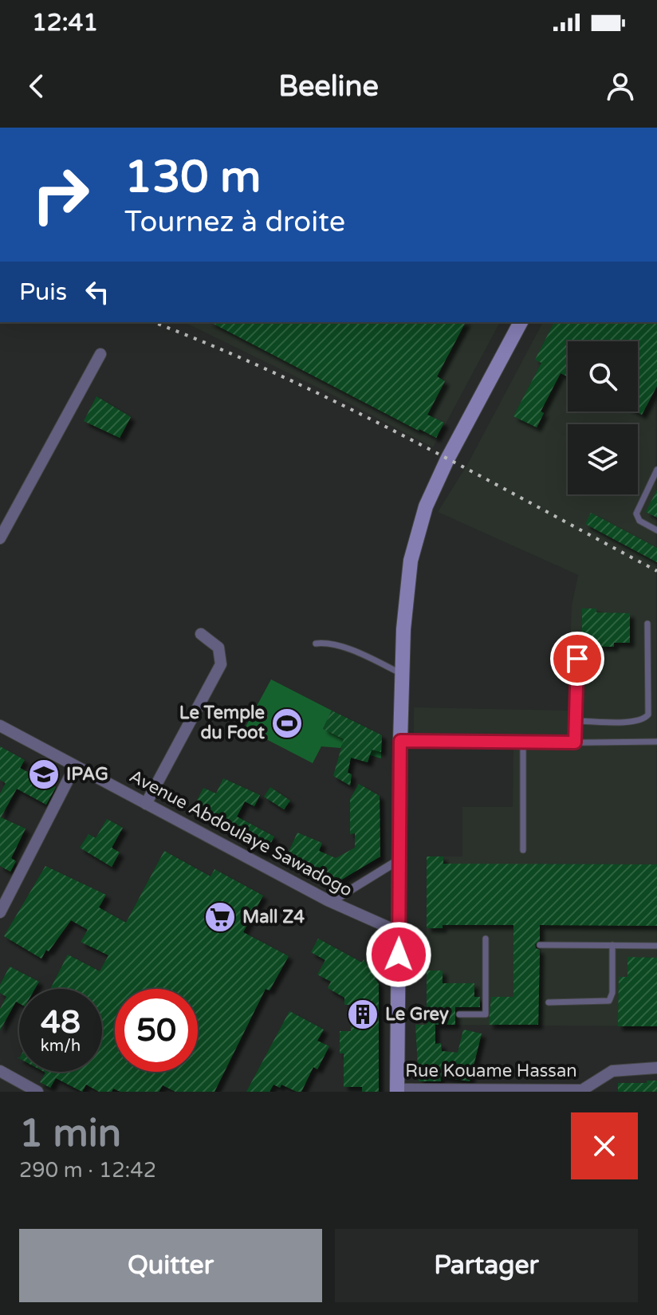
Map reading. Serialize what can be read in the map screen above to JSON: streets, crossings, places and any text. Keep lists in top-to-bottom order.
{
  "streets": {
    "street": ["Avenue Abdoulaye Sawadogo", "Rue Kouame Hassan"]
  },
  "places": {
    "sports": ["Le Temple du Foot"],
    "school or university": ["IPAG"],
    "supermarket": ["Mall Z4"],
    "building": ["Le Grey"]
  },
  "page": {
    "status": "12:41",
    "header": "Beeline",
    "turn": ["130 m", "Tournez à droite"],
    "then": "Puis",
    "speed": "48 km/h",
    "limit": "50",
    "heading": ["1 min", "290 m · 12:42"],
    "buttons": ["Quitter", "Partager"]
  }
}
